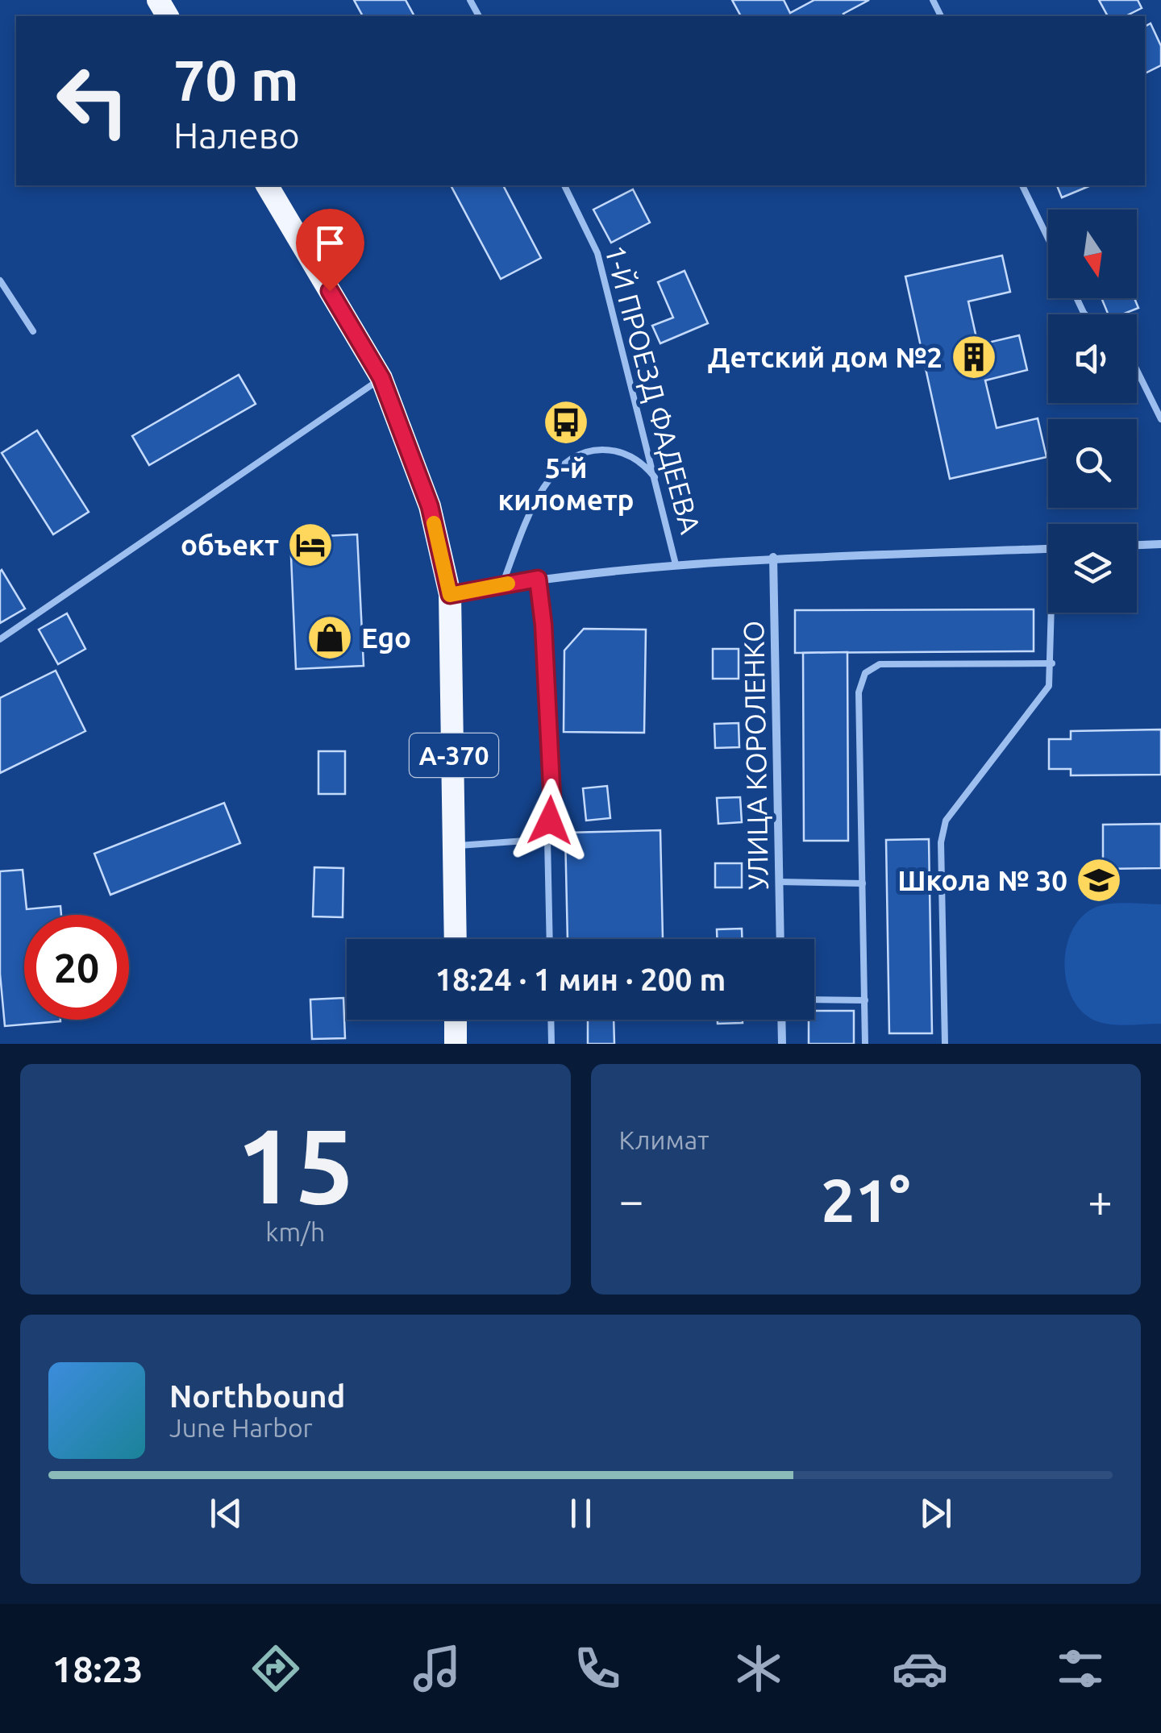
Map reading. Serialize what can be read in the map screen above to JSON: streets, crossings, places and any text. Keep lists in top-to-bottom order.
{
  "streets": {
    "highway": ["А-370"],
    "street": ["УЛИЦА КОРОЛЕНКО"],
    "lane": ["1-Й ПРОЕЗД ФАДЕЕВА"]
  },
  "places": {
    "building": ["Детский дом №2"],
    "bus stop": ["5-й километр"],
    "hotel": ["объект"],
    "shop": ["Ego"],
    "school or university": ["Школа № 30"]
  },
  "north": "bottom",
  "page": {
    "turn": ["70 m", "Налево"],
    "limit": "20",
    "trip": "18:24 · 1 мин · 200 m",
    "tile": [
      ["15", "km/h"],
      "Климат"
    ],
    "heat": ["−", "21°", "+"],
    "song": ["Northbound", "June Harbor"],
    "tabs": "18:23"
  }
}
